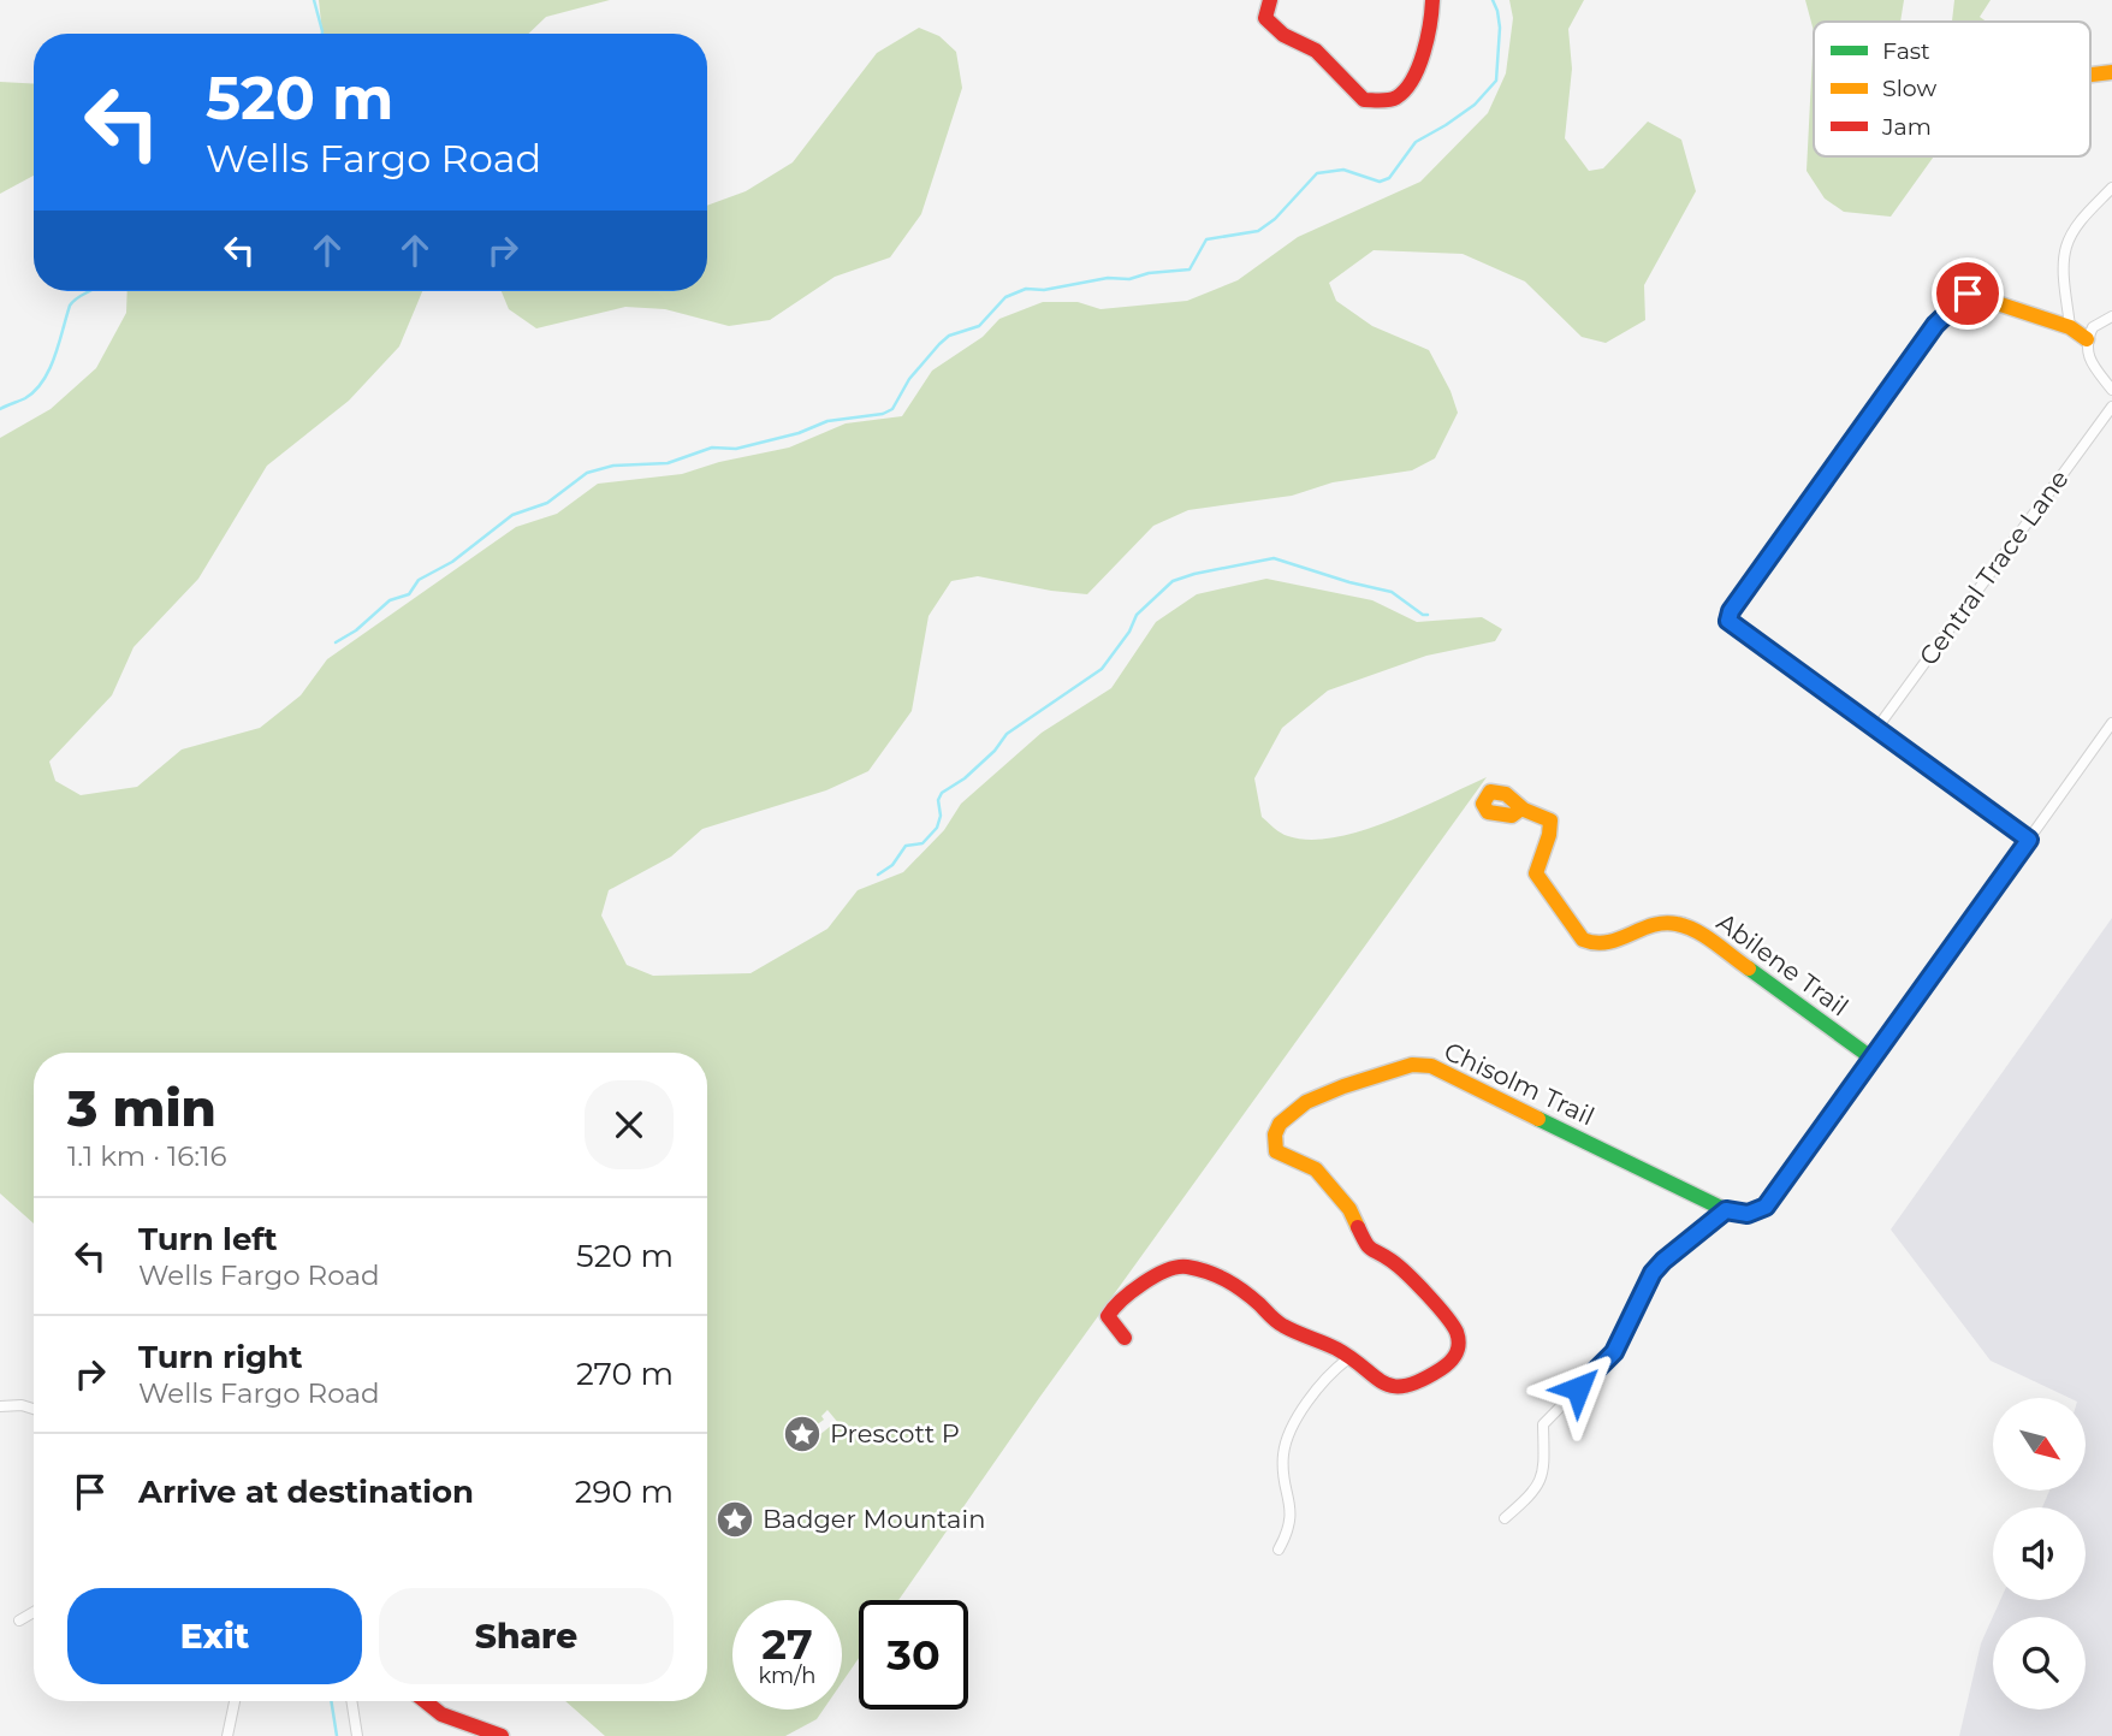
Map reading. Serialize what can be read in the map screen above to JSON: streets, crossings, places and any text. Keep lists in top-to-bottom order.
{
  "streets": {
    "street": ["Central Trace Lane", "Abilene Trail", "Chisolm Trail"]
  },
  "places": {
    "place": ["Prescott P", "Badger Mountain"]
  },
  "legend": ["Fast", "Slow", "Jam"],
  "north": "bottom right",
  "page": {
    "turn": ["520 m", "Wells Fargo Road"],
    "heading": ["3 min", "1.1 km · 16:16"],
    "list": [
      {
        "name": "Turn left",
        "note": "Wells Fargo Road",
        "value": "520 m"
      },
      {
        "name": "Turn right",
        "note": "Wells Fargo Road",
        "value": "270 m"
      },
      {
        "name": "Arrive at destination",
        "value": "290 m"
      }
    ],
    "buttons": ["Exit", "Share"],
    "speed": "27 km/h",
    "limit": "30"
  }
}
